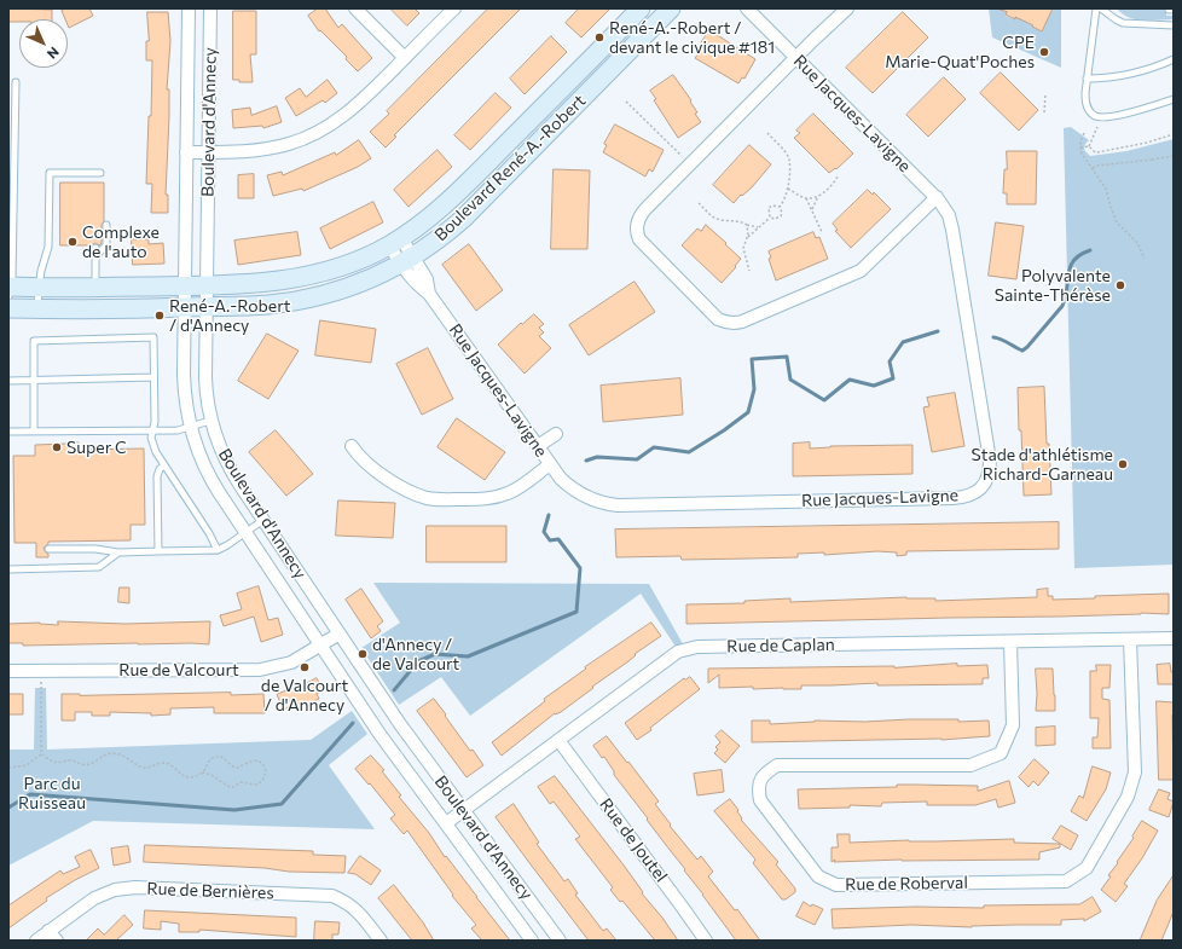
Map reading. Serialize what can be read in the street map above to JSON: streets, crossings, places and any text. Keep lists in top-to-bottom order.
{
  "streets": {
    "street": [
      "Rue Jacques-Lavigne",
      "Boulevard d'Annecy",
      "Boulevard René-A.-Robert",
      "Rue de Caplan",
      "Rue de Valcourt",
      "Rue de Joutel",
      "Rue de Roberval",
      "Rue de Bernières"
    ]
  },
  "crossings": [
    ["Rue Jacques-Lavigne", "Boulevard René-A.-Robert"],
    ["Boulevard d'Annecy", "Boulevard René-A.-Robert"],
    ["Boulevard d'Annecy", "Rue de Caplan"],
    ["Boulevard d'Annecy", "Rue de Valcourt"],
    ["Rue de Caplan", "Rue de Joutel"],
    ["Rue de Caplan", "Rue de Roberval"]
  ],
  "parks": ["Parc du Ruisseau"],
  "places": [
    "René-A.-Robert / devant le civique #181",
    "CPE Marie-Quat'Poches",
    "Complexe de l'auto",
    "Polyvalente Sainte-Thérèse",
    "René-A.-Robert / d'Annecy",
    "Super C",
    "Stade d'athlétisme Richard-Garneau",
    "d'Annecy / de Valcourt",
    "de Valcourt / d'Annecy"
  ],
  "north": "bottom right"
}
